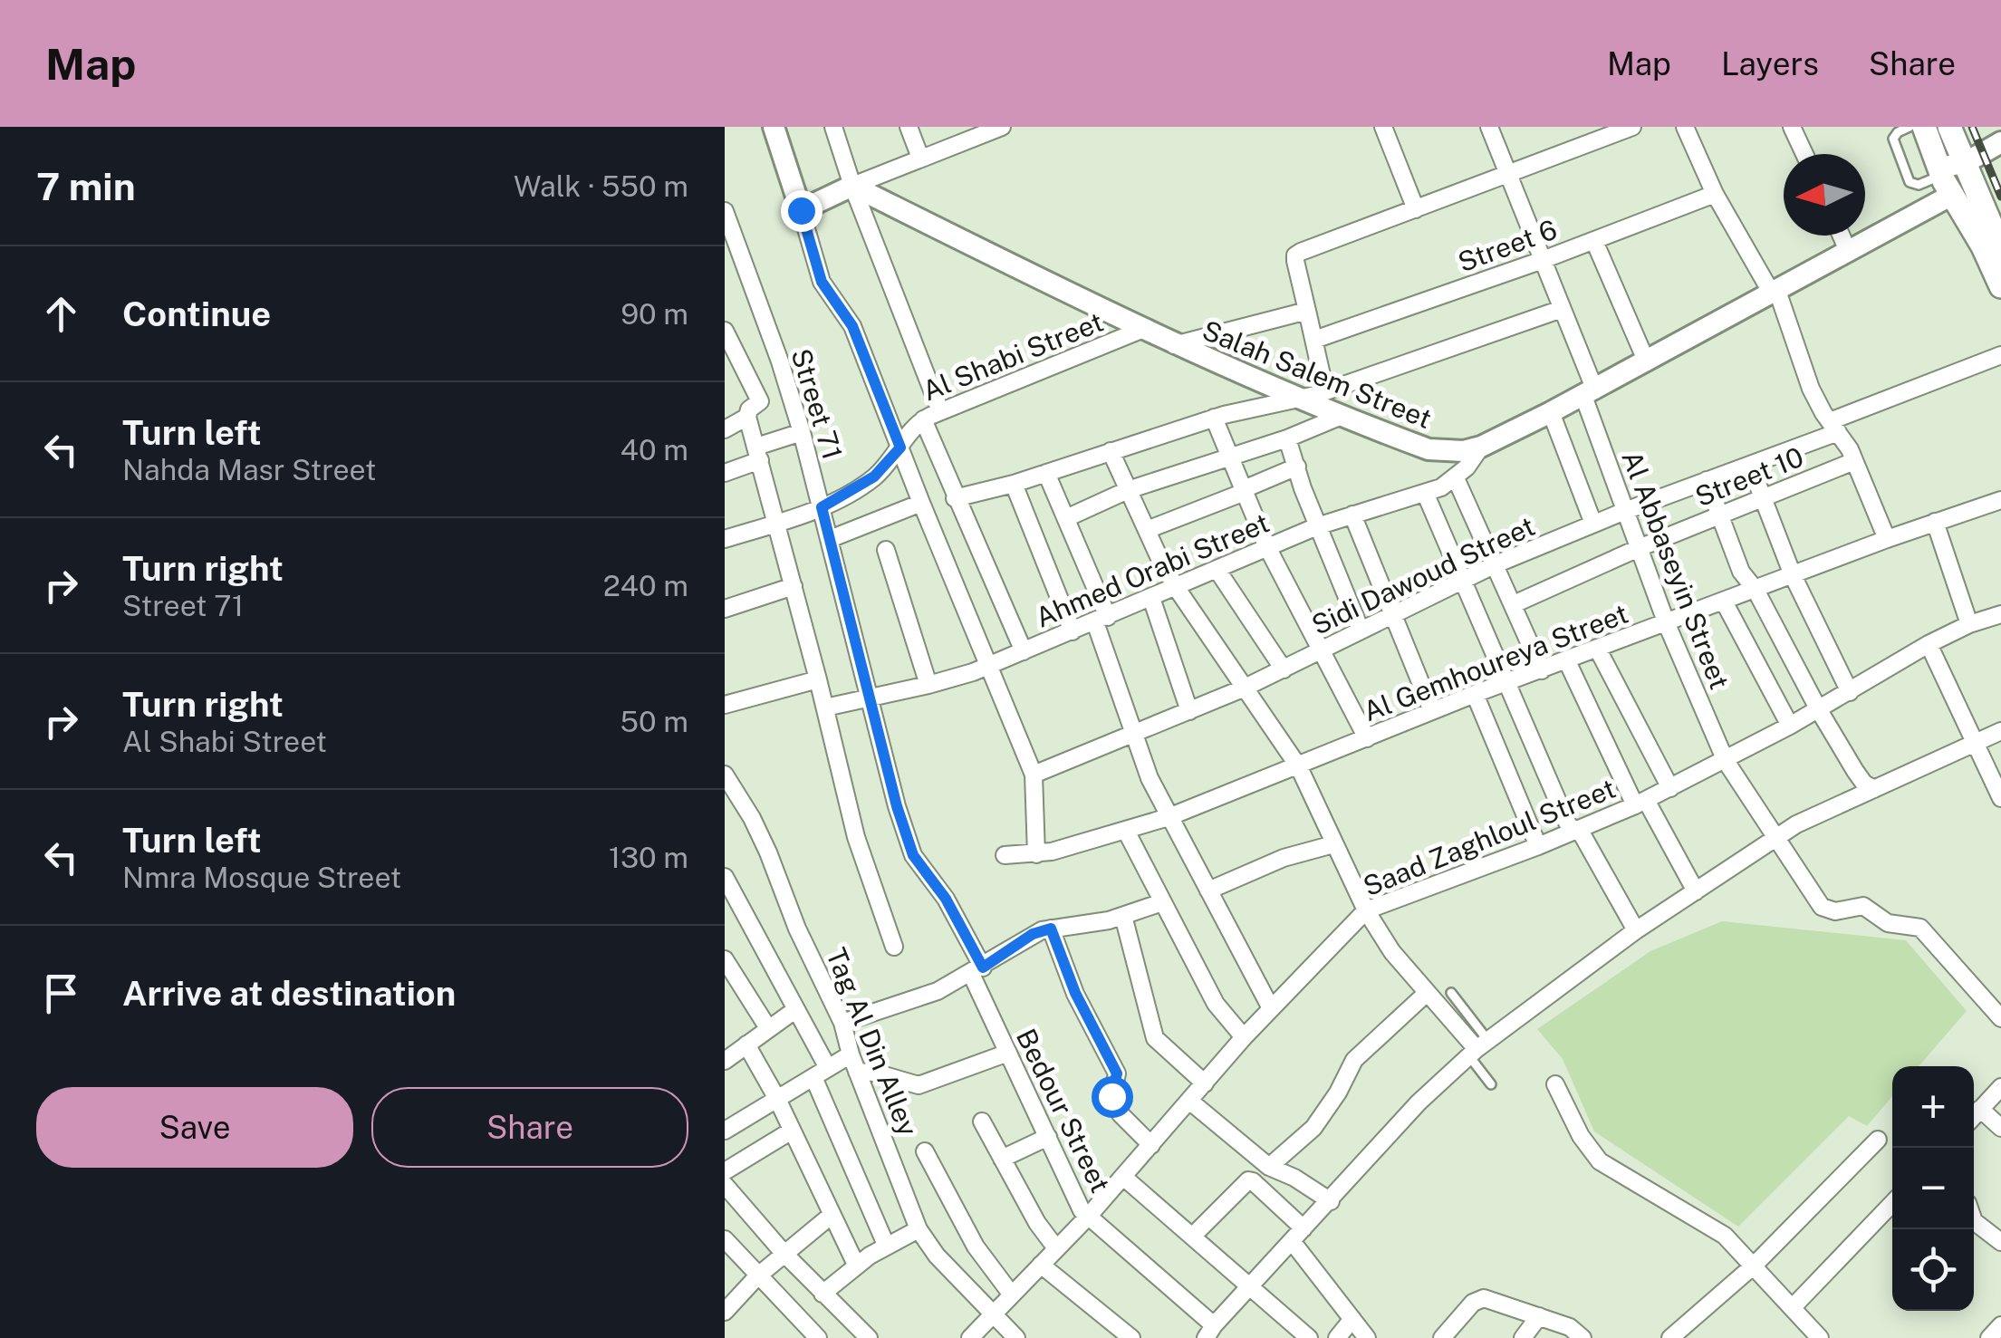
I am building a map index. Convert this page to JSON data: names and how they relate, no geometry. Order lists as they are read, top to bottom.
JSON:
{
  "streets": {
    "street": [
      "Street 6",
      "Al Shabi Street",
      "Salah Salem Street",
      "Street 71",
      "Street 10",
      "Ahmed Orabi Street",
      "Al Abbaseyin Street",
      "Sidi Dawoud Street",
      "Al Gemhoureya Street",
      "Saad Zaghloul Street",
      "Tag Al Din Alley",
      "Bedour Street"
    ]
  },
  "crossings": [
    ["Street 6", "Al Abbaseyin Street"],
    ["Al Shabi Street", "Salah Salem Street"],
    ["Al Shabi Street", "Street 71"],
    ["Salah Salem Street", "Ahmed Orabi Street"],
    ["Salah Salem Street", "Al Abbaseyin Street"],
    ["Street 71", "Ahmed Orabi Street"],
    ["Street 71", "Bedour Street"],
    ["Street 10", "Al Abbaseyin Street"],
    ["Al Abbaseyin Street", "Sidi Dawoud Street"],
    ["Al Abbaseyin Street", "Al Gemhoureya Street"],
    ["Al Abbaseyin Street", "Saad Zaghloul Street"],
    ["Saad Zaghloul Street", "Tag Al Din Alley"],
    ["Saad Zaghloul Street", "Bedour Street"]
  ],
  "north": "left",
  "page": {
    "header": "Map",
    "nav": ["Map", "Layers", "Share"],
    "heading": ["7 min", "Walk · 550 m"],
    "list": [
      ["Continue", "90 m"],
      ["Turn left", "Nahda Masr Street", "40 m"],
      ["Turn right", "Street 71", "240 m"],
      ["Turn right", "Al Shabi Street", "50 m"],
      ["Turn left", "Nmra Mosque Street", "130 m"],
      "Arrive at destination"
    ],
    "buttons": ["Save", "Share"],
    "map_buttons": ["+", "−"]
  }
}
